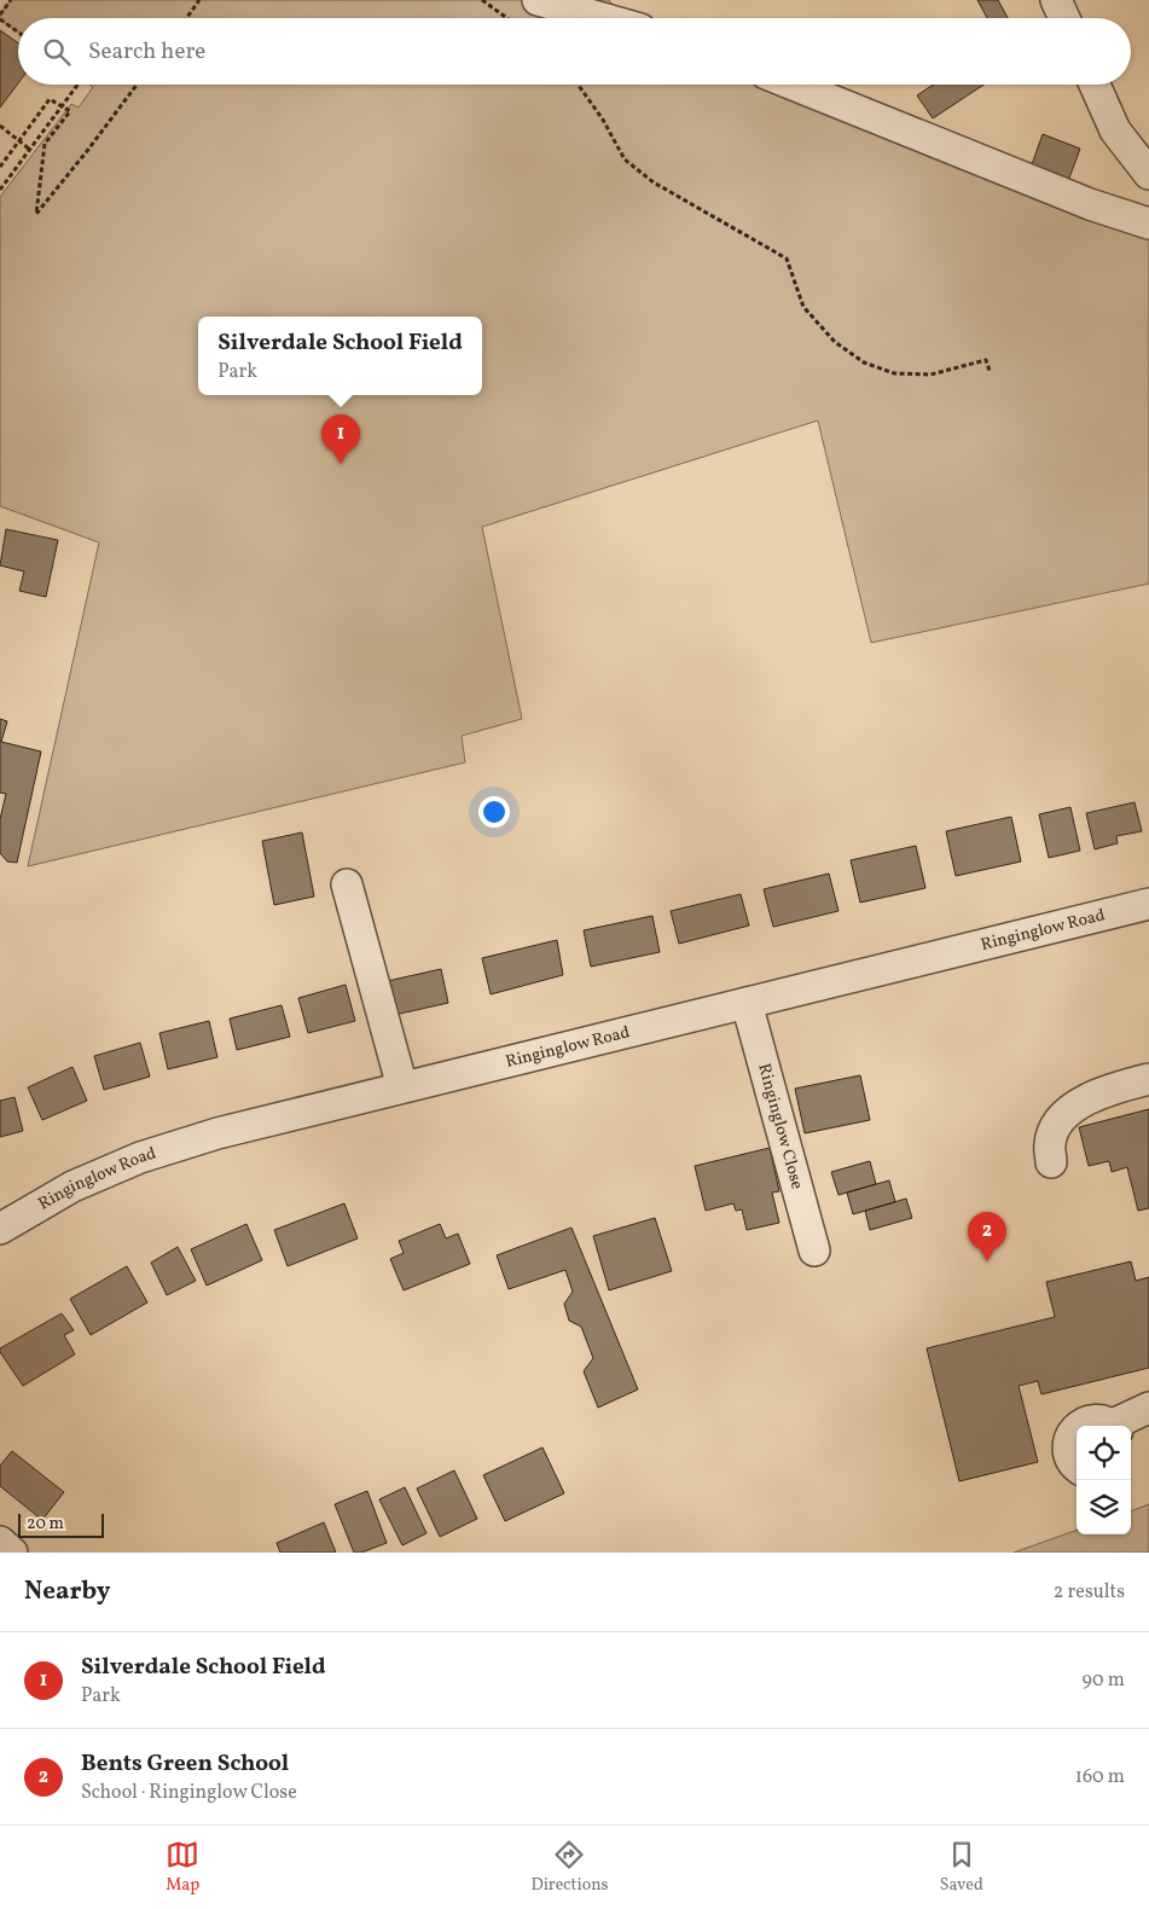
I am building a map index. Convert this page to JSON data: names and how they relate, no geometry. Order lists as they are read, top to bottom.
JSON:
{
  "streets": {
    "street": ["Ringinglow Road", "Ringinglow Close"]
  },
  "crossings": [
    ["Ringinglow Road", "Ringinglow Close"]
  ],
  "scale_bar": "20 m",
  "page": {
    "search": "Search here",
    "popup": ["Silverdale School Field", "Park"],
    "pins": ["1", "2"],
    "scale": "20 m",
    "heading": ["Nearby", "2 results"],
    "list": [
      {
        "mark": "1",
        "name": "Silverdale School Field",
        "note": "Park",
        "value": "90 m"
      },
      {
        "mark": "2",
        "name": "Bents Green School",
        "note": "School · Ringinglow Close",
        "value": "160 m"
      }
    ],
    "nav": ["Map", "Directions", "Saved"]
  }
}
